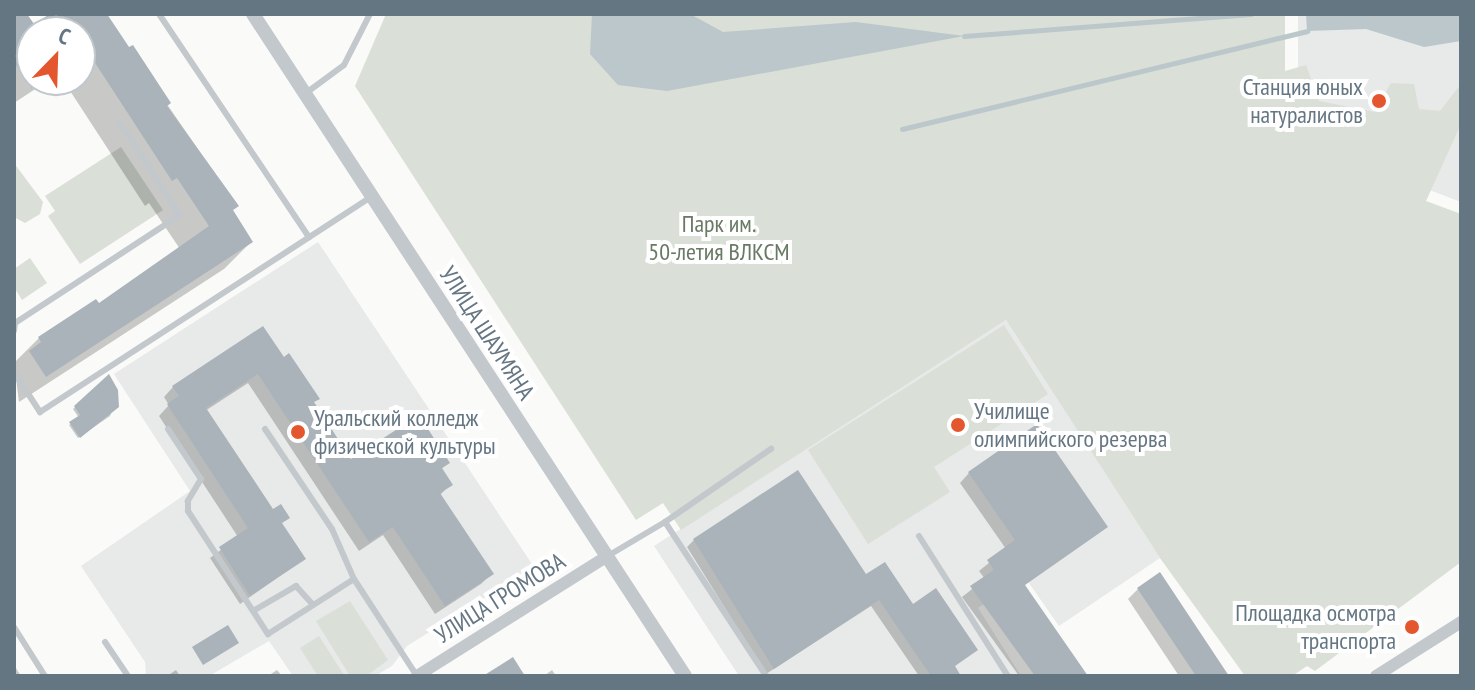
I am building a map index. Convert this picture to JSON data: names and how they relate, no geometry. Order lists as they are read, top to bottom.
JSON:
{
  "streets": {
    "street": ["УЛИЦА ШАУМЯНА", "УЛИЦА ГРОМОВА"]
  },
  "crossings": [
    ["УЛИЦА ШАУМЯНА", "УЛИЦА ГРОМОВА"]
  ],
  "parks": ["Парк им. 50-летия ВЛКСМ"],
  "places": [
    "Станция юных натуралистов",
    "Училище олимпийского резерва",
    "Уральский колледж физической культуры",
    "Площадка осмотра транспорта"
  ],
  "north": "top right"
}
